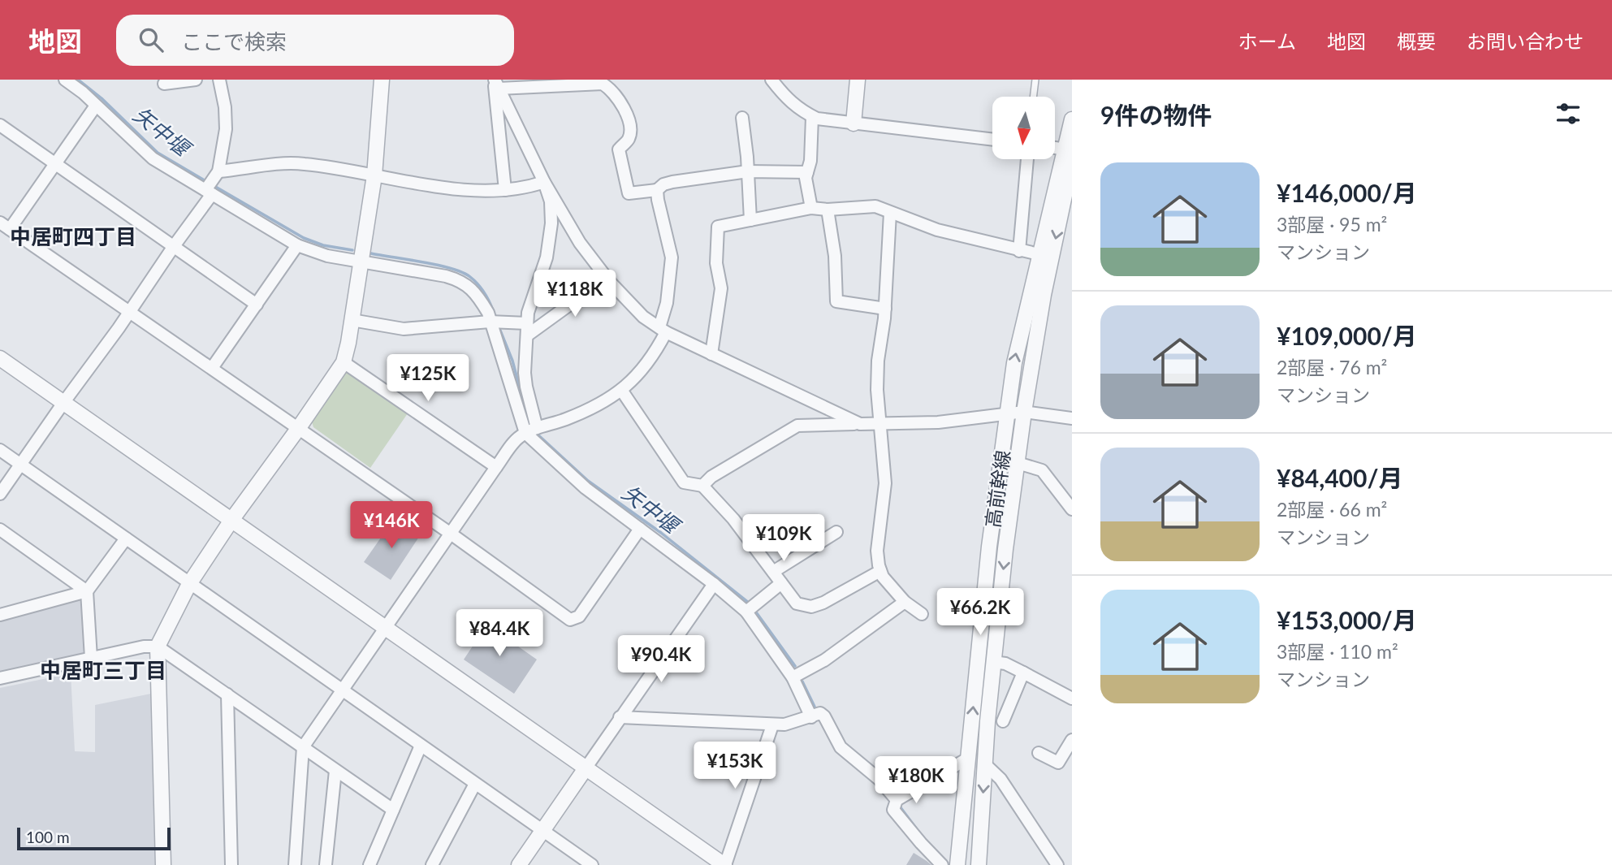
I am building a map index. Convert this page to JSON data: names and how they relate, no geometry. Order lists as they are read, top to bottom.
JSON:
{
  "streets": {
    "street": ["高前幹線"]
  },
  "districts": ["中居町四丁目", "中居町三丁目"],
  "water": ["矢中堰"],
  "scale_bar": "100 m",
  "north": "bottom",
  "page": {
    "header": "地図",
    "search": "ここで検索",
    "nav": [
      "ホーム",
      "地図",
      "概要",
      "お問い合わせ"
    ],
    "heading": "9件の物件",
    "list": [
      {
        "name": "¥146,000/月",
        "note": "3部屋 · 95 m² · マンション"
      },
      {
        "name": "¥109,000/月",
        "note": "2部屋 · 76 m² · マンション"
      },
      {
        "name": "¥84,400/月",
        "note": "2部屋 · 66 m² · マンション"
      },
      {
        "name": "¥153,000/月",
        "note": "3部屋 · 110 m² · マンション"
      }
    ],
    "price": [
      "¥118K",
      "¥125K",
      "¥146K",
      "¥109K",
      "¥66.2K",
      "¥84.4K",
      "¥90.4K",
      "¥153K",
      "¥180K"
    ],
    "scale": "100 m"
  }
}
